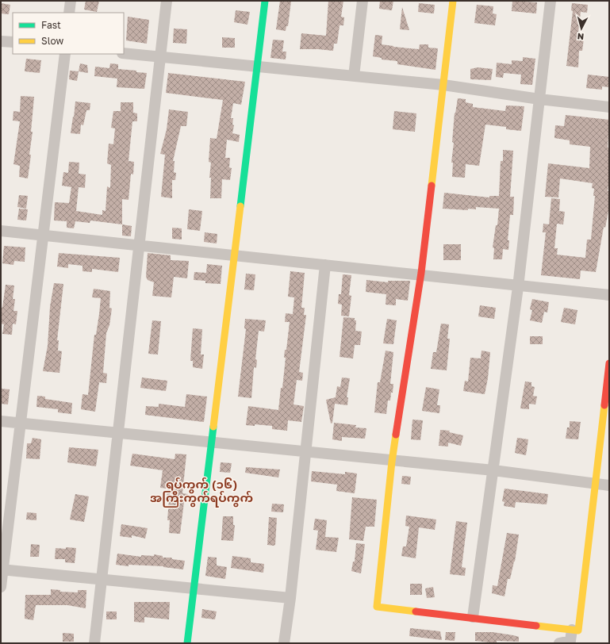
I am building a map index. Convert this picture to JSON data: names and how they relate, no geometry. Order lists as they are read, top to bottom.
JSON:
{
  "districts": ["ရပ်ကွက် (၁၆) အကြီးကွက်ရပ်ကွက်"],
  "legend": ["Fast", "Slow"],
  "north": "bottom"
}
